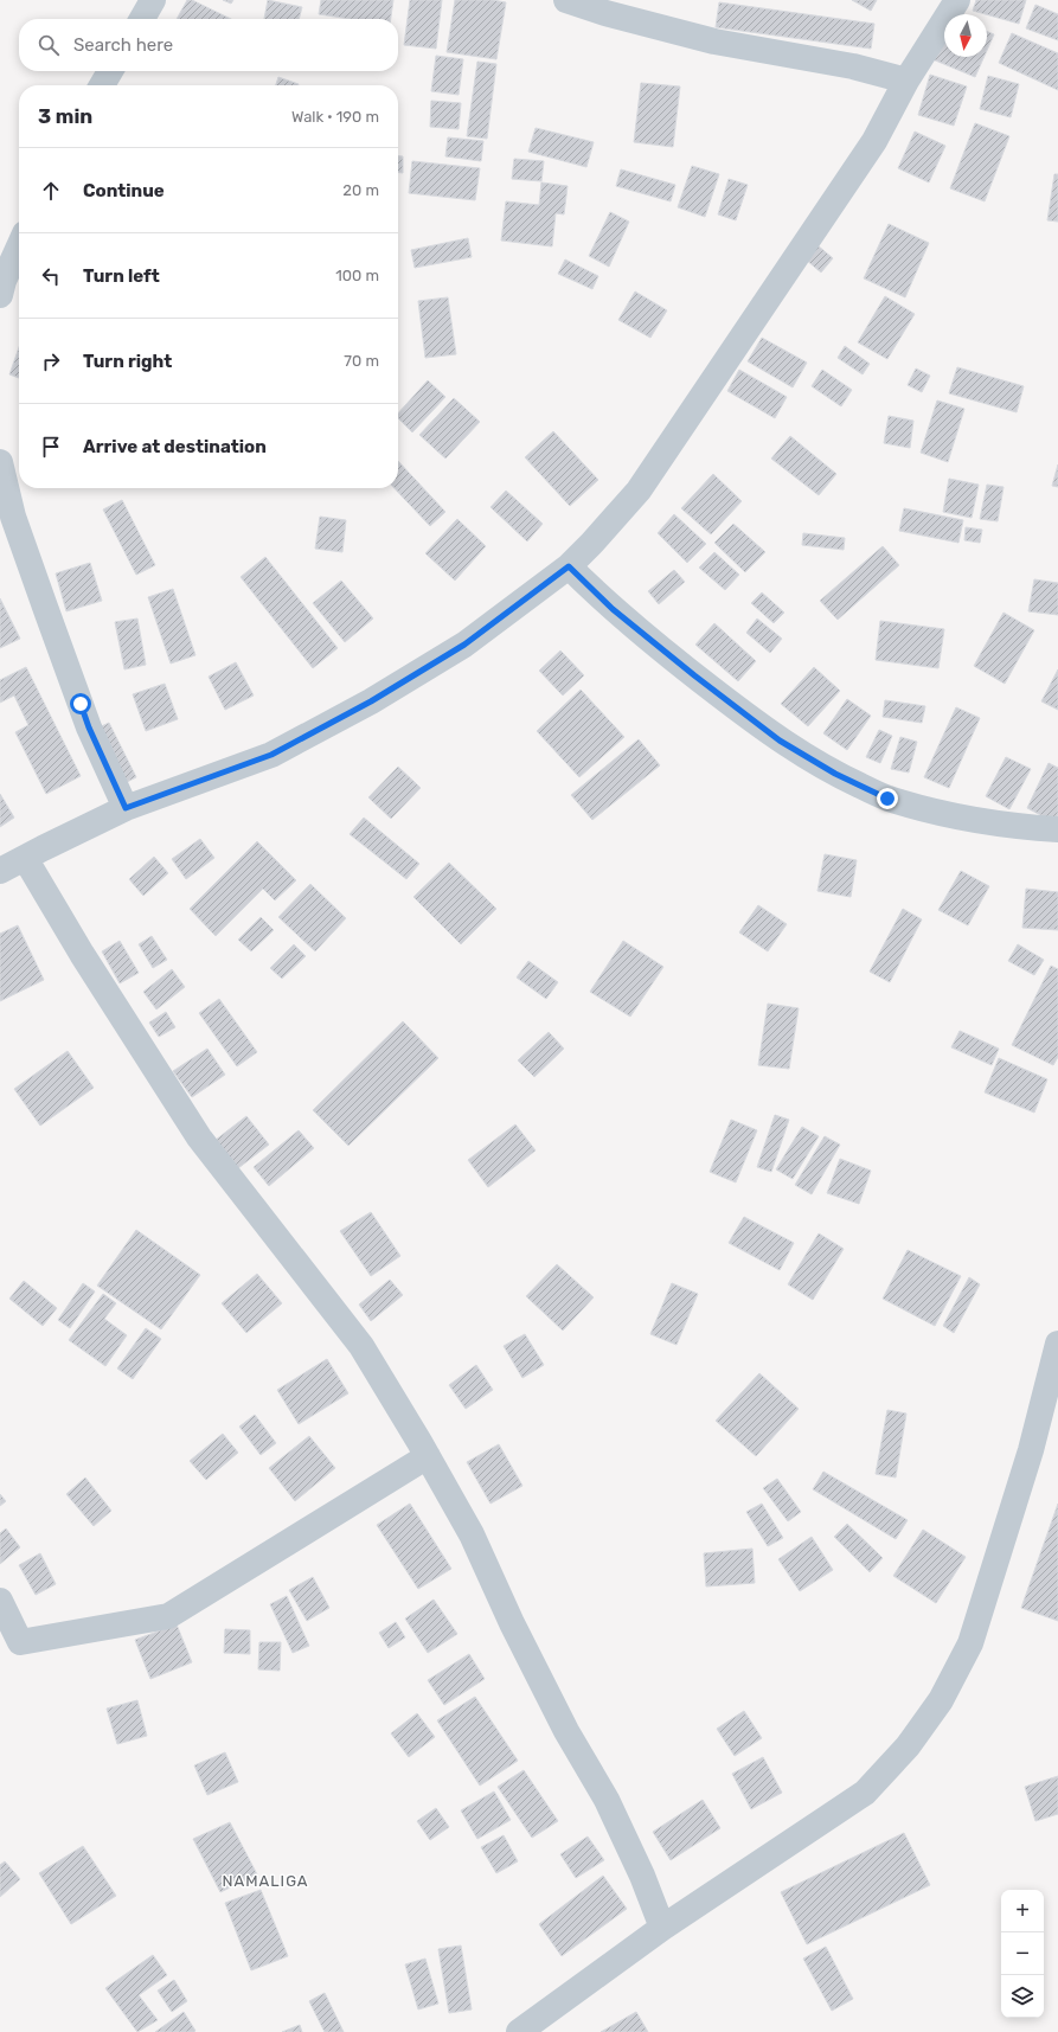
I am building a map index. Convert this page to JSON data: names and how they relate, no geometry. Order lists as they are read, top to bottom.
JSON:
{
  "districts": ["NAMALIGA"],
  "north": "bottom",
  "page": {
    "search": "Search here",
    "heading": ["3 min", "Walk · 190 m"],
    "list": [
      ["Continue", "20 m"],
      ["Turn left", "100 m"],
      ["Turn right", "70 m"],
      "Arrive at destination"
    ],
    "map_buttons": ["+", "−"]
  }
}
